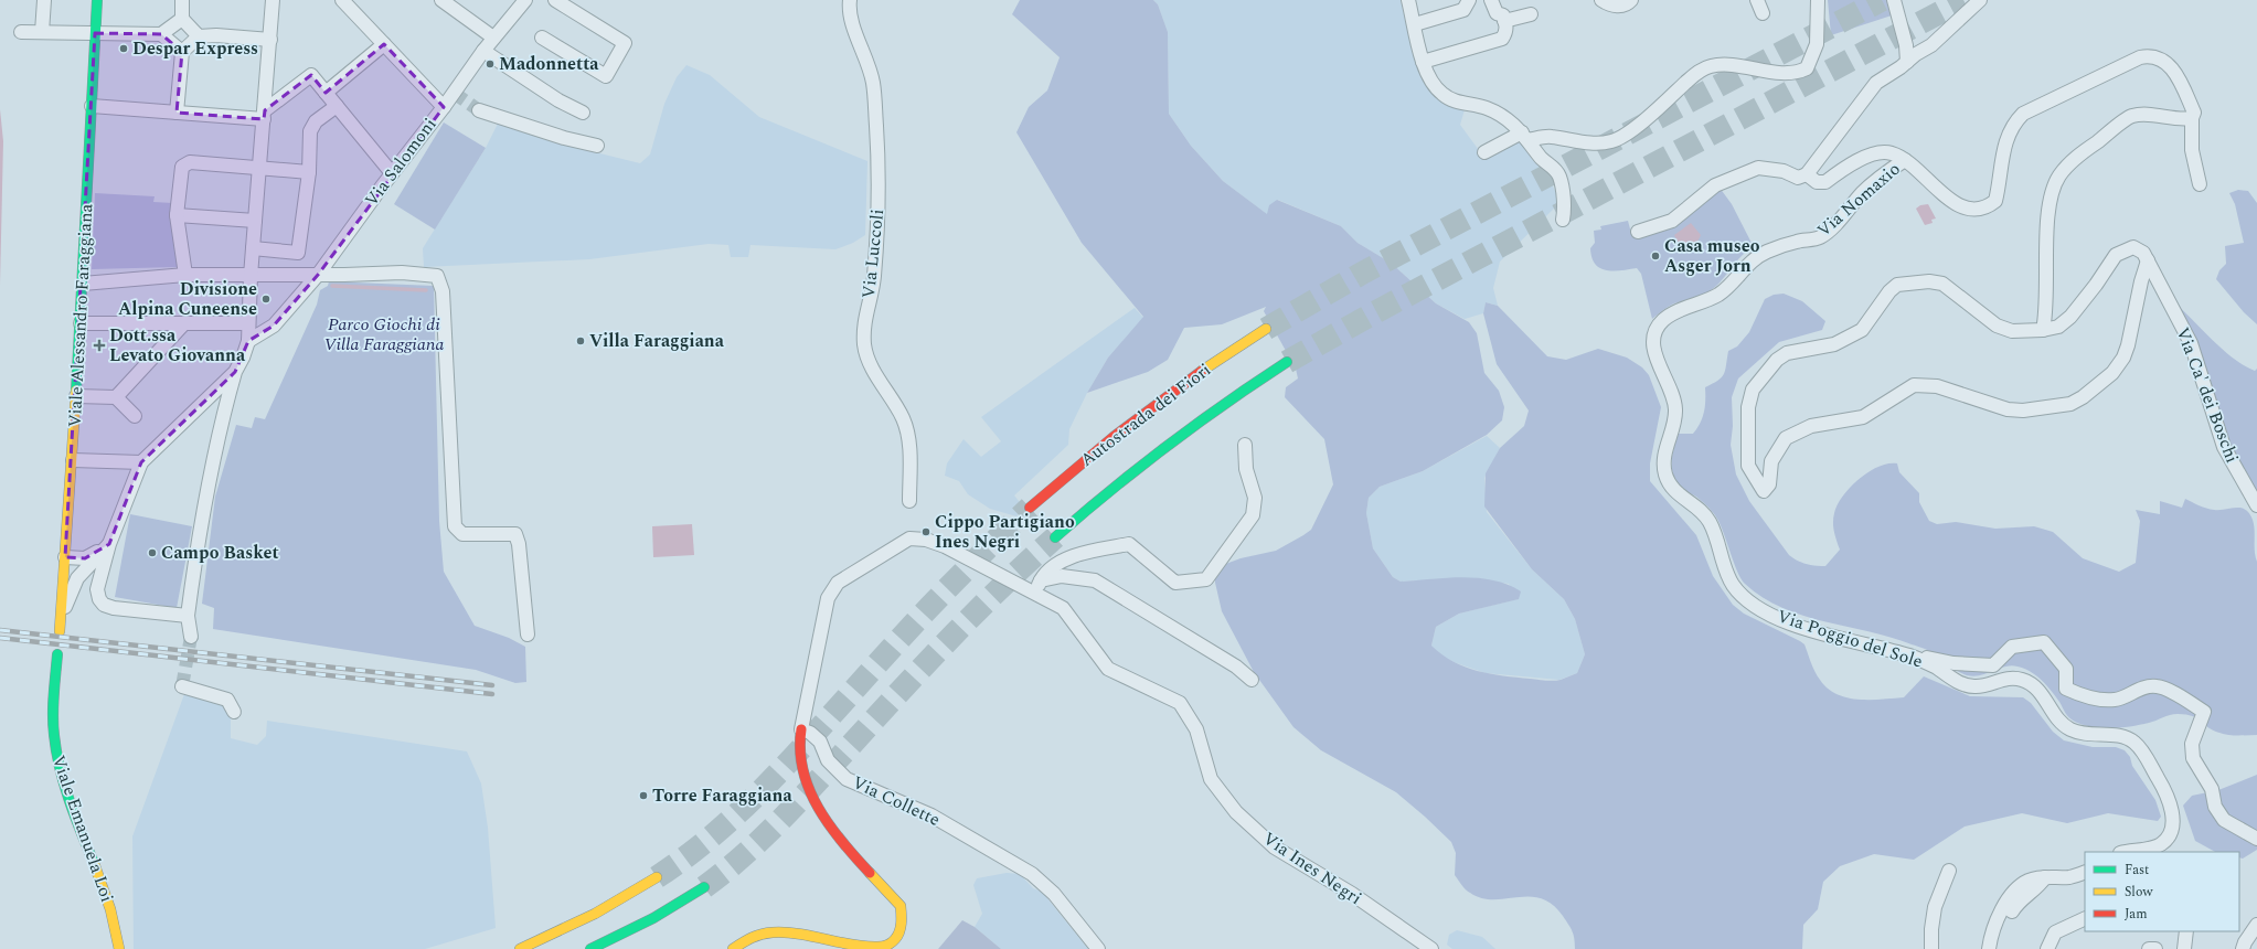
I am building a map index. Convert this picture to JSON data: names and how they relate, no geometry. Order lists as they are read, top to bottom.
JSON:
{
  "streets": {
    "main road": ["Viale Alessandro Faraggiana", "Autostrada dei Fiori", "Viale Emanuela Loi"],
    "street": [
      "Via Salomoni",
      "Via Nomaxio",
      "Via Luccoli",
      "Via Ca' dei Boschi",
      "Via Poggio del Sole",
      "Via Collette",
      "Via Ines Negri"
    ]
  },
  "crossings": [
    ["Via Nomaxio", "Via Poggio del Sole"],
    ["Via Collette", "Via Ines Negri"]
  ],
  "parks": ["Parco Giochi di Villa Faraggiana"],
  "places": {
    "other": [
      "Despar Express",
      "Madonnetta",
      "Casa museo Asger Jorn",
      "Divisione Alpina Cuneense",
      "Villa Faraggiana",
      "Cippo Partigiano Ines Negri",
      "Campo Basket",
      "Torre Faraggiana"
    ],
    "health": ["Dott.ssa Levato Giovanna"]
  },
  "legend": ["Fast", "Slow", "Jam"]
}
